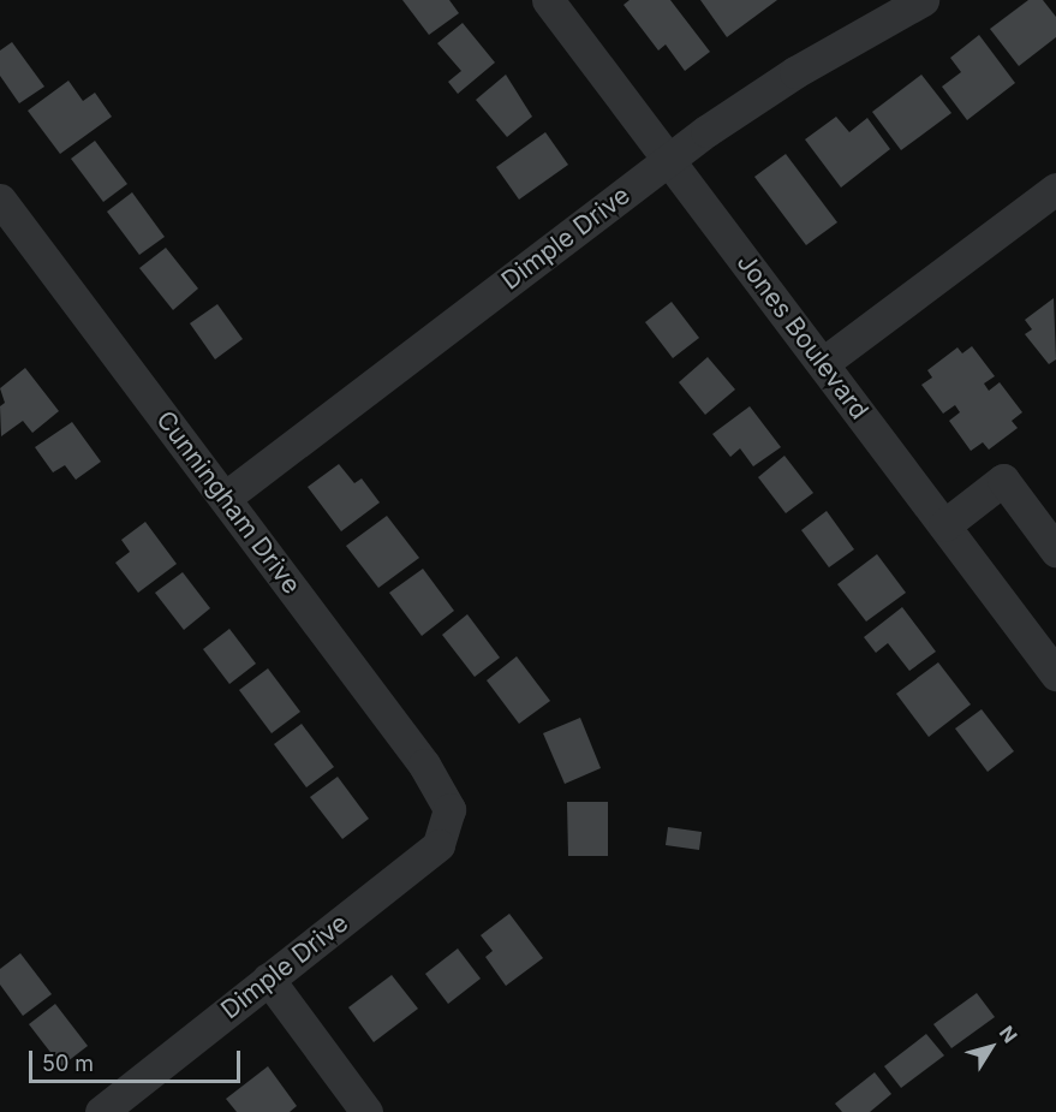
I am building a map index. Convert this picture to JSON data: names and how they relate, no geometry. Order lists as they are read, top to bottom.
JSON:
{
  "streets": {
    "street": ["Dimple Drive", "Jones Boulevard", "Cunningham Drive"]
  },
  "crossings": [
    ["Dimple Drive", "Jones Boulevard"],
    ["Dimple Drive", "Cunningham Drive"]
  ],
  "scale_bar": "50 m",
  "north": "top right"
}
